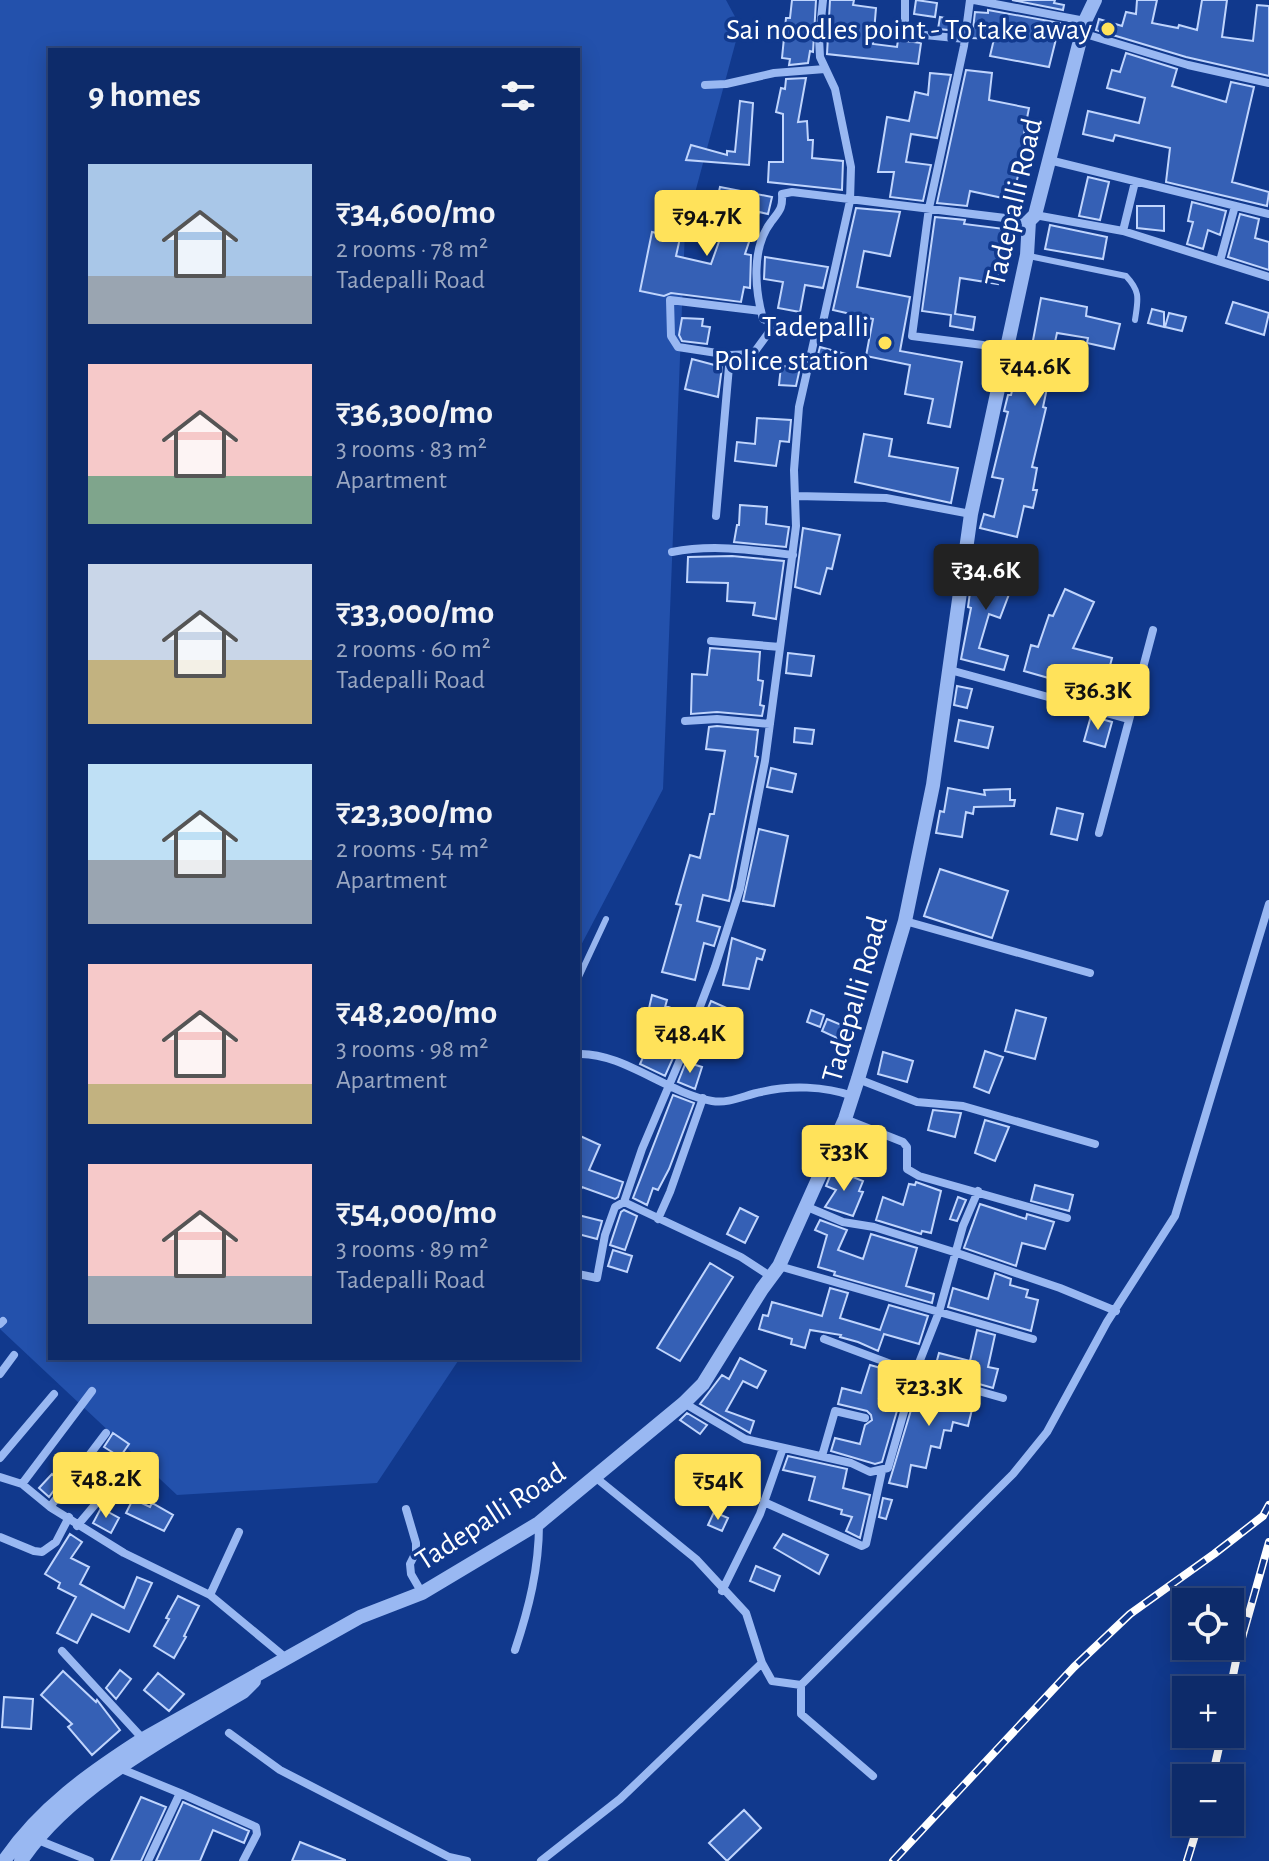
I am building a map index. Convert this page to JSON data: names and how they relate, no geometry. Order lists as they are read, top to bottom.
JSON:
{
  "streets": {
    "street": ["Tadepalli Road"]
  },
  "places": ["Sai noodles point - To take away", "Tadepalli Police station"],
  "page": {
    "heading": "9 homes",
    "list": [
      {
        "name": "₹34,600/mo",
        "note": "2 rooms · 78 m² · Tadepalli Road"
      },
      {
        "name": "₹36,300/mo",
        "note": "3 rooms · 83 m² · Apartment"
      },
      {
        "name": "₹33,000/mo",
        "note": "2 rooms · 60 m² · Tadepalli Road"
      },
      {
        "name": "₹23,300/mo",
        "note": "2 rooms · 54 m² · Apartment"
      },
      {
        "name": "₹48,200/mo",
        "note": "3 rooms · 98 m² · Apartment"
      },
      {
        "name": "₹54,000/mo",
        "note": "3 rooms · 89 m² · Tadepalli Road"
      }
    ],
    "price": [
      "₹94.7K",
      "₹44.6K",
      "₹34.6K",
      "₹36.3K",
      "₹48.4K",
      "₹33K",
      "₹23.3K",
      "₹48.2K",
      "₹54K"
    ],
    "map_buttons": ["+", "−"]
  }
}
